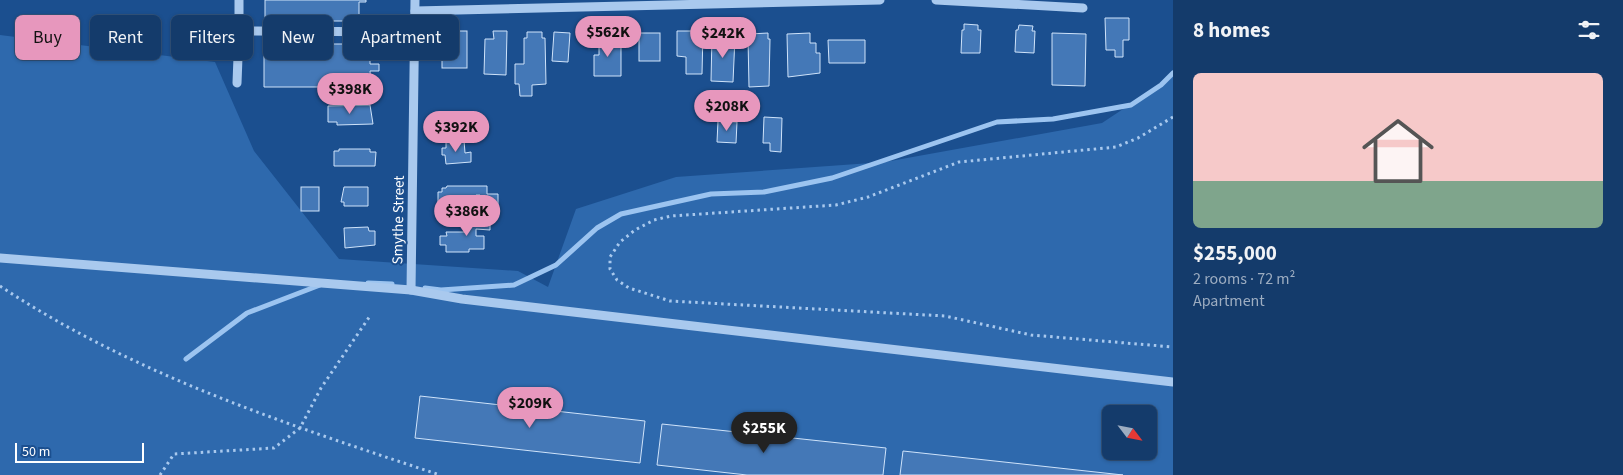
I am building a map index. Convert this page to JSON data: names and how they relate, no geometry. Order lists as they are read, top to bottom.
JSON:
{
  "streets": {
    "street": ["Smythe Street"]
  },
  "scale_bar": "50 m",
  "north": "bottom right",
  "page": {
    "heading": "8 homes",
    "chip": [
      "Buy",
      "Rent",
      "Filters",
      "New",
      "Apartment"
    ],
    "price": [
      "$562K",
      "$242K",
      "$398K",
      "$208K",
      "$392K",
      "$386K",
      "$209K",
      "$255K"
    ],
    "list": [
      {
        "name": "$255,000",
        "note": "2 rooms · 72 m² · Apartment"
      }
    ],
    "scale": "50 m"
  }
}
